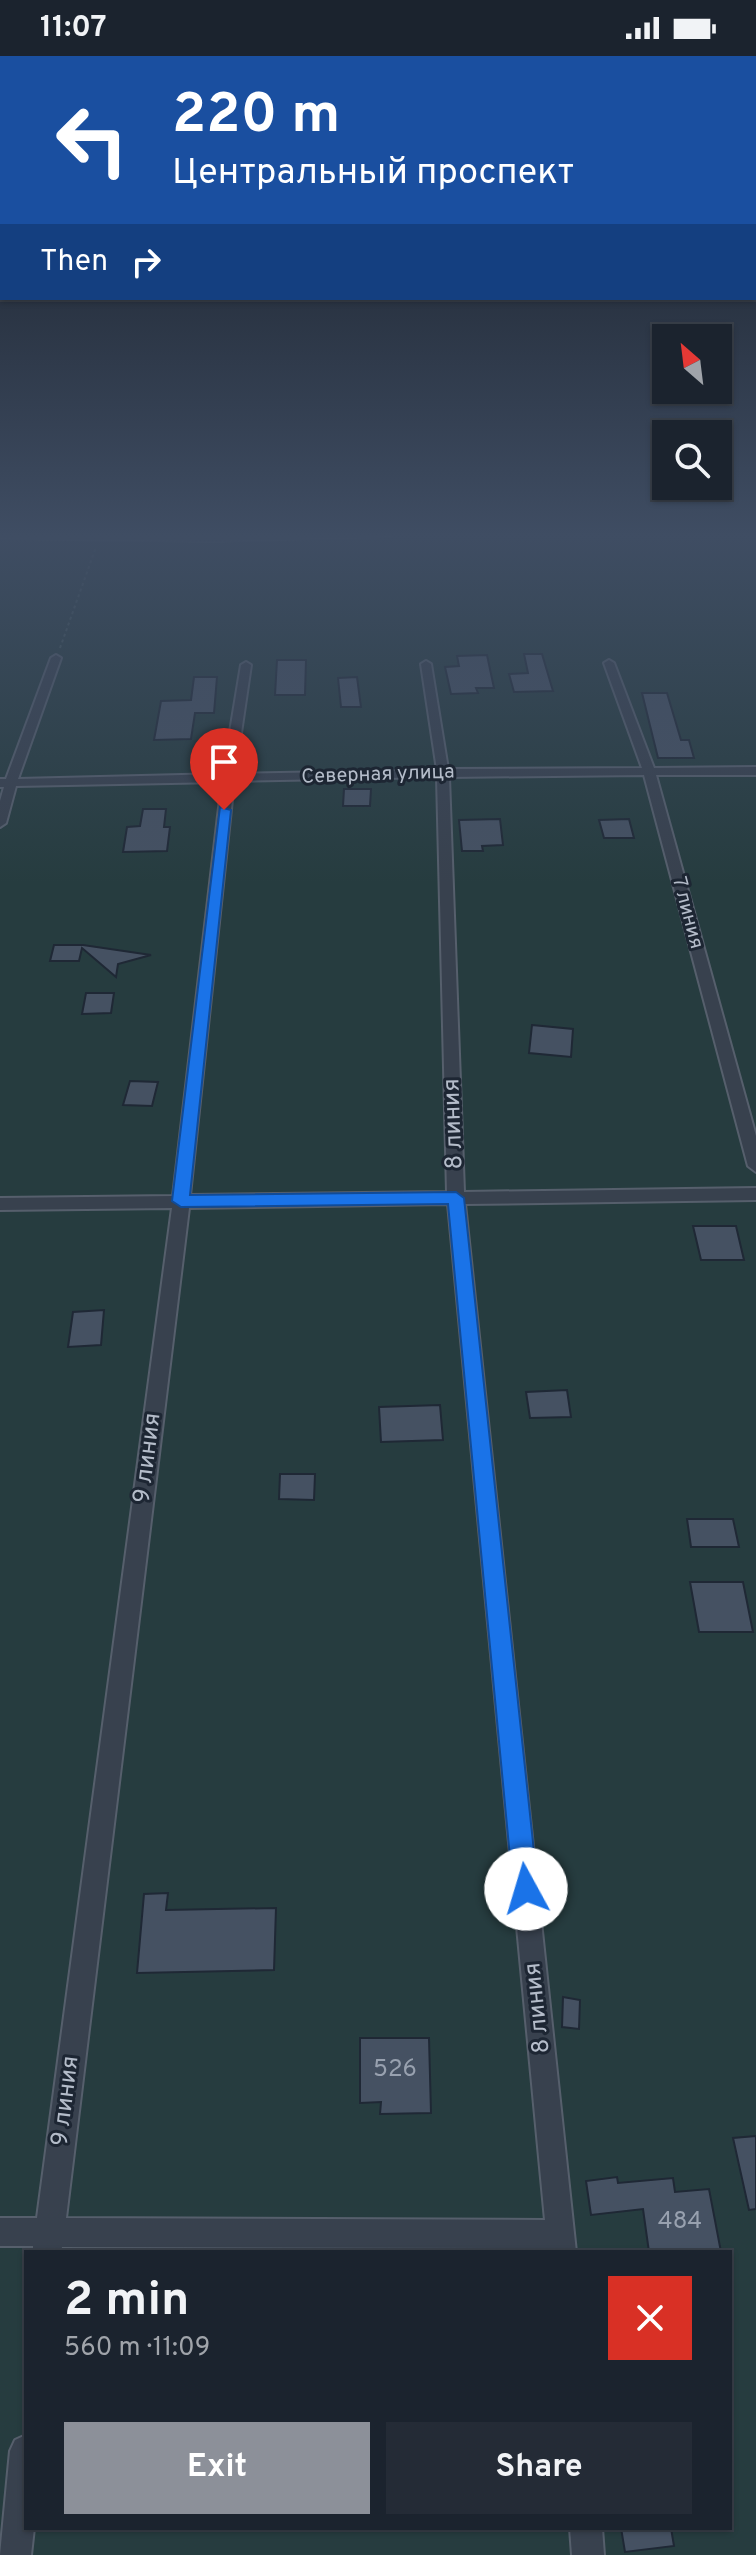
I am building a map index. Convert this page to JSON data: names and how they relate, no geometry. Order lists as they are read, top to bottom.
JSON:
{
  "streets": {
    "street": [
      "Северная улица",
      "7 линия",
      "8 линия",
      "9 линия"
    ]
  },
  "crossings": [
    ["Северная улица", "7 линия"],
    ["Северная улица", "8 линия"],
    ["Северная улица", "9 линия"]
  ],
  "house_numbers": ["526", "484"],
  "north": "top left",
  "page": {
    "status": "11:07",
    "turn": ["220 m", "Центральный проспект"],
    "then": "Then",
    "heading": ["2 min", "560 m · 11:09"],
    "buttons": ["Exit", "Share"]
  }
}
